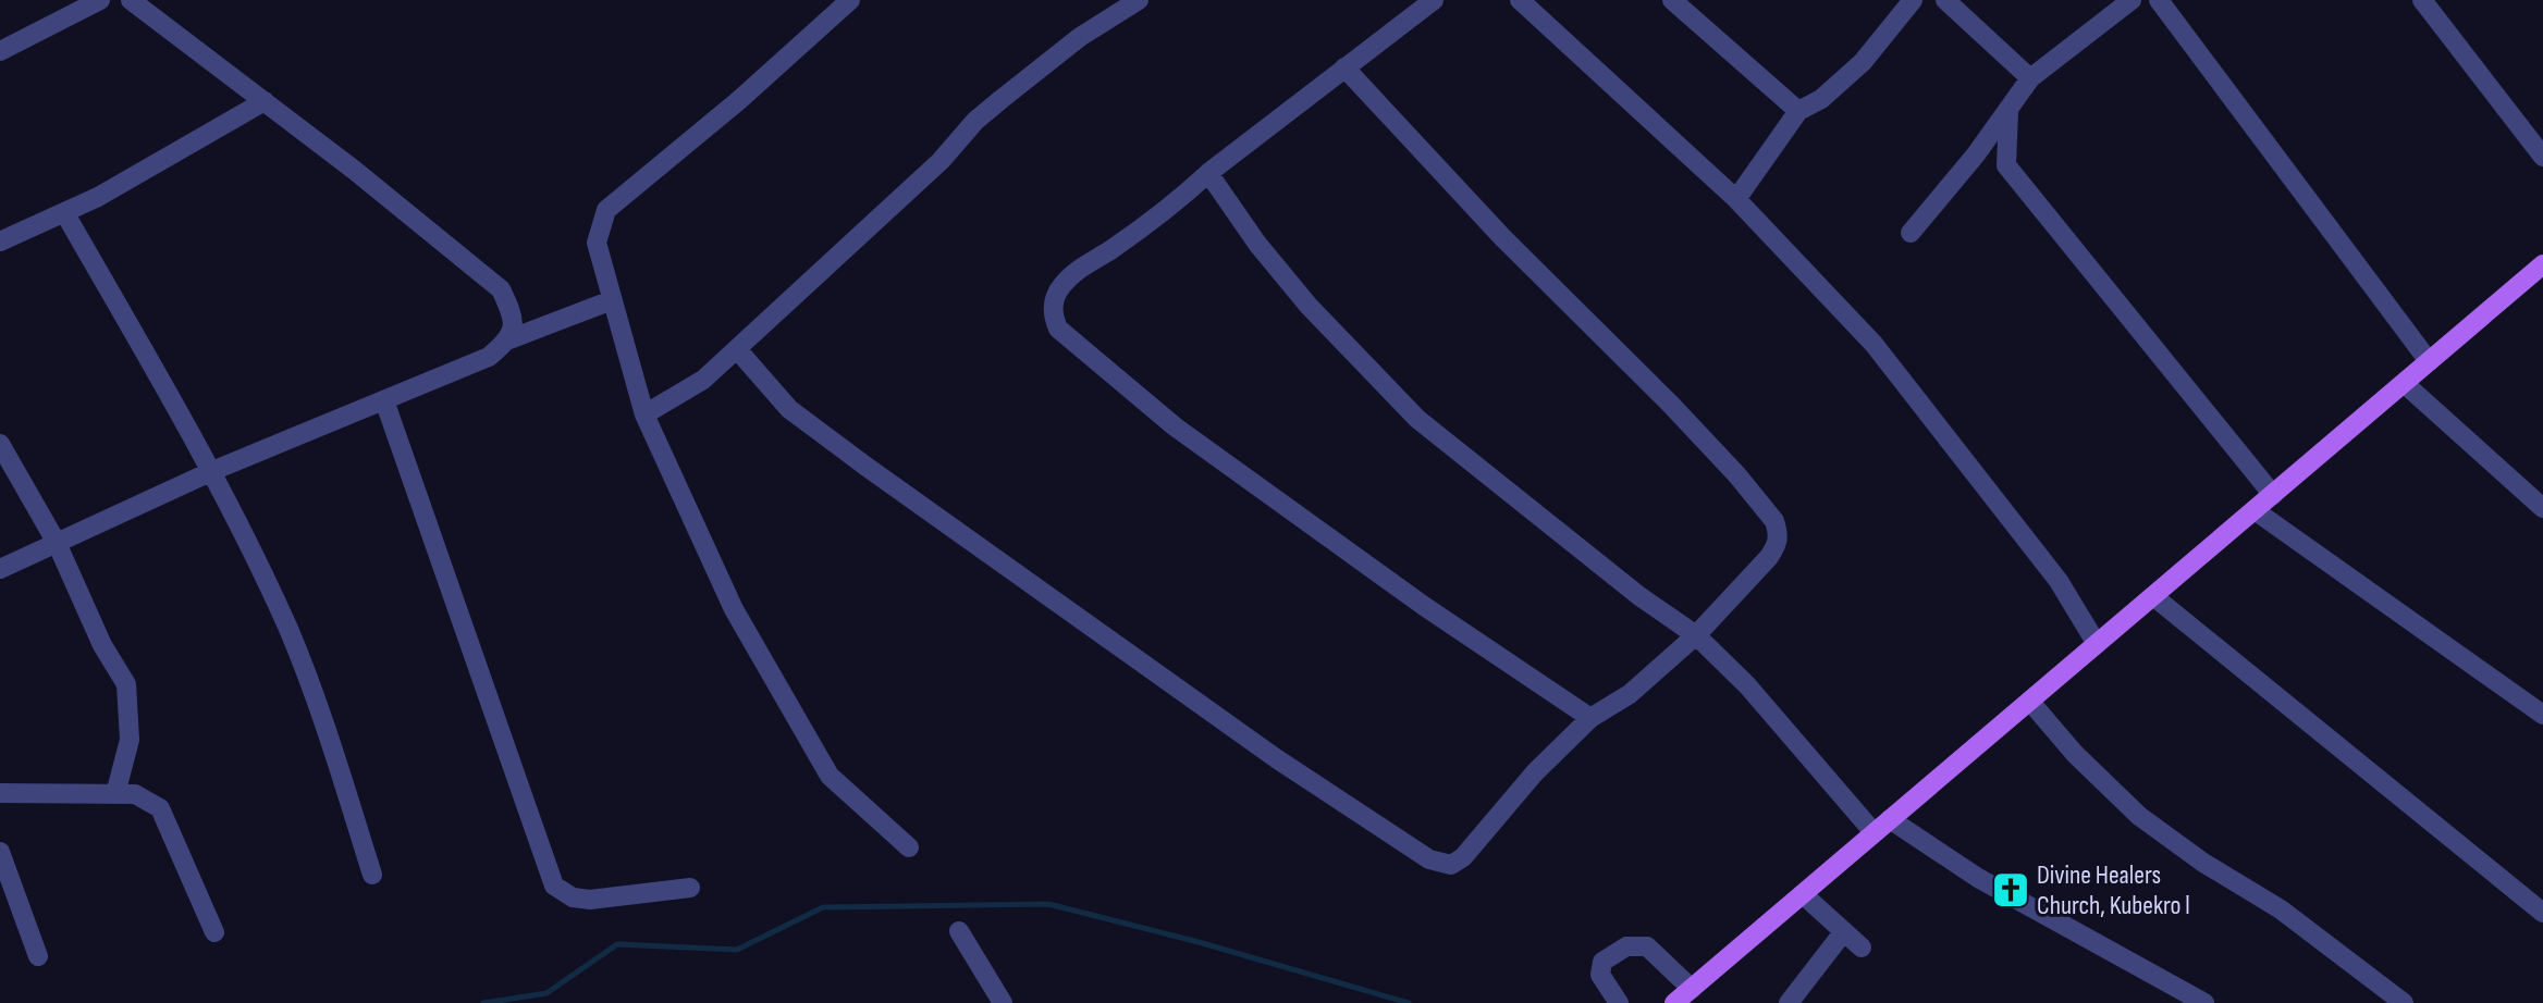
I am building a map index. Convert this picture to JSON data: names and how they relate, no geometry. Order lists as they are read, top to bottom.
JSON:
{
  "places": {
    "church": ["Divine Healers Church, Kubekro l"]
  }
}
